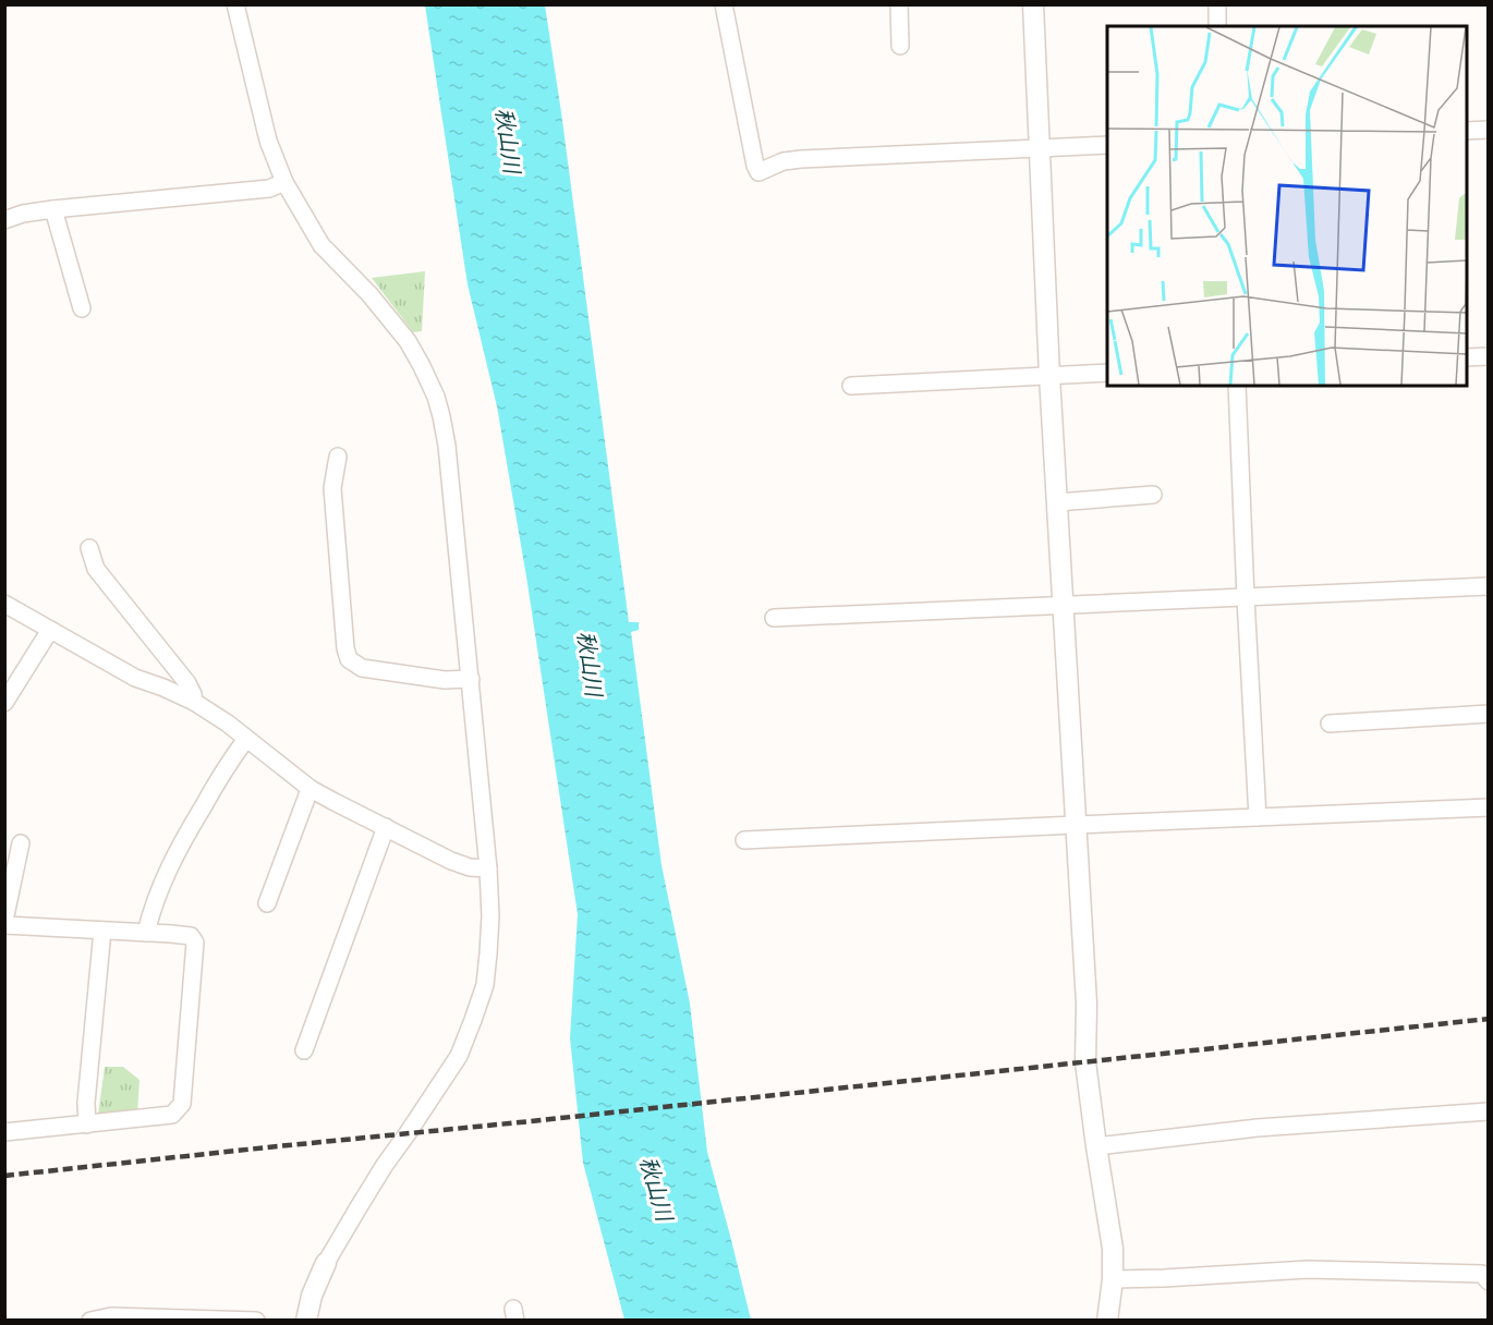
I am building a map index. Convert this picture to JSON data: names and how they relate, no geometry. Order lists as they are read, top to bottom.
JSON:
{
  "water": ["秋山川"]
}
